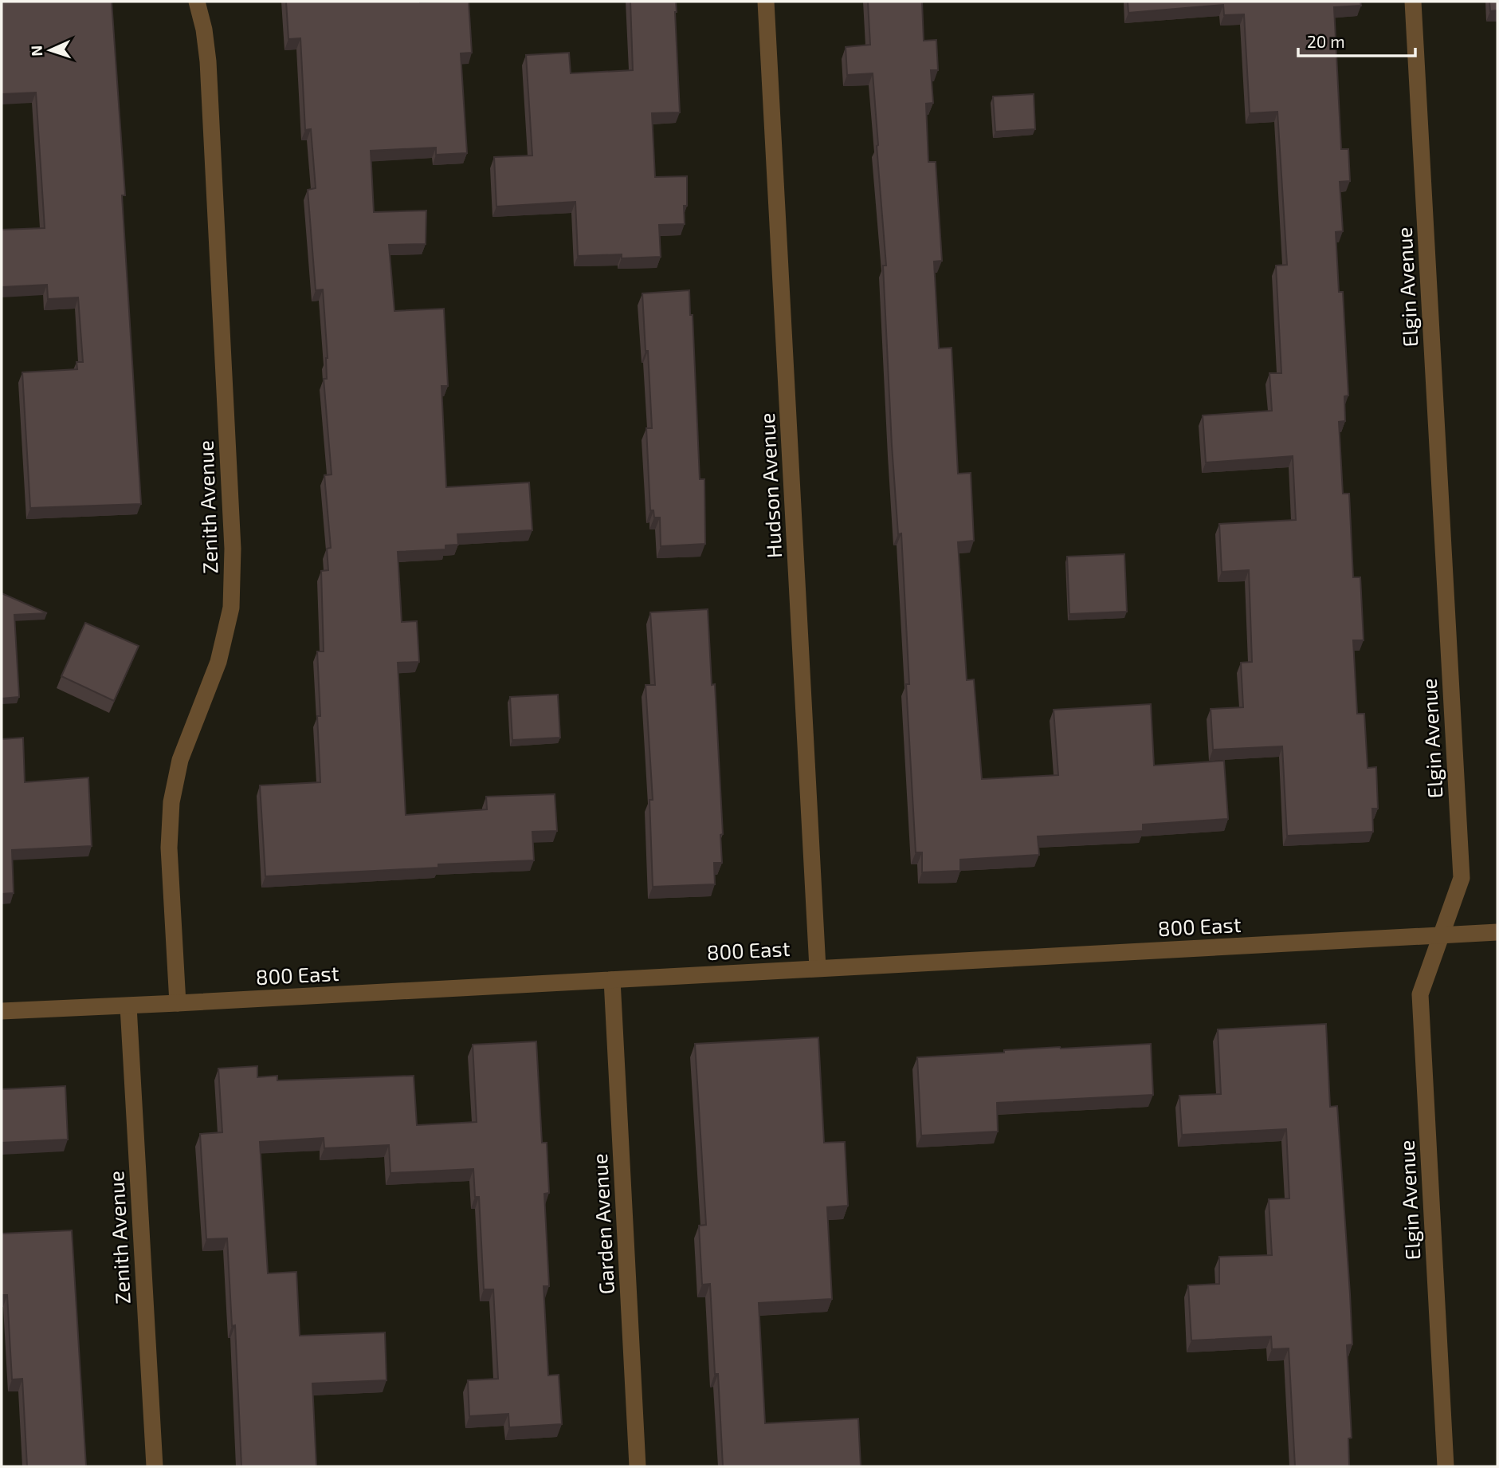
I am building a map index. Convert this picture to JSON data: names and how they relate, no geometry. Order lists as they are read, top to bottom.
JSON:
{
  "streets": {
    "street": [
      "Elgin Avenue",
      "Hudson Avenue",
      "Zenith Avenue",
      "800 East",
      "Garden Avenue"
    ]
  },
  "crossings": [
    ["Elgin Avenue", "800 East"],
    ["Hudson Avenue", "800 East"],
    ["Zenith Avenue", "800 East"],
    ["800 East", "Garden Avenue"]
  ],
  "scale_bar": "20 m",
  "north": "left"
}
